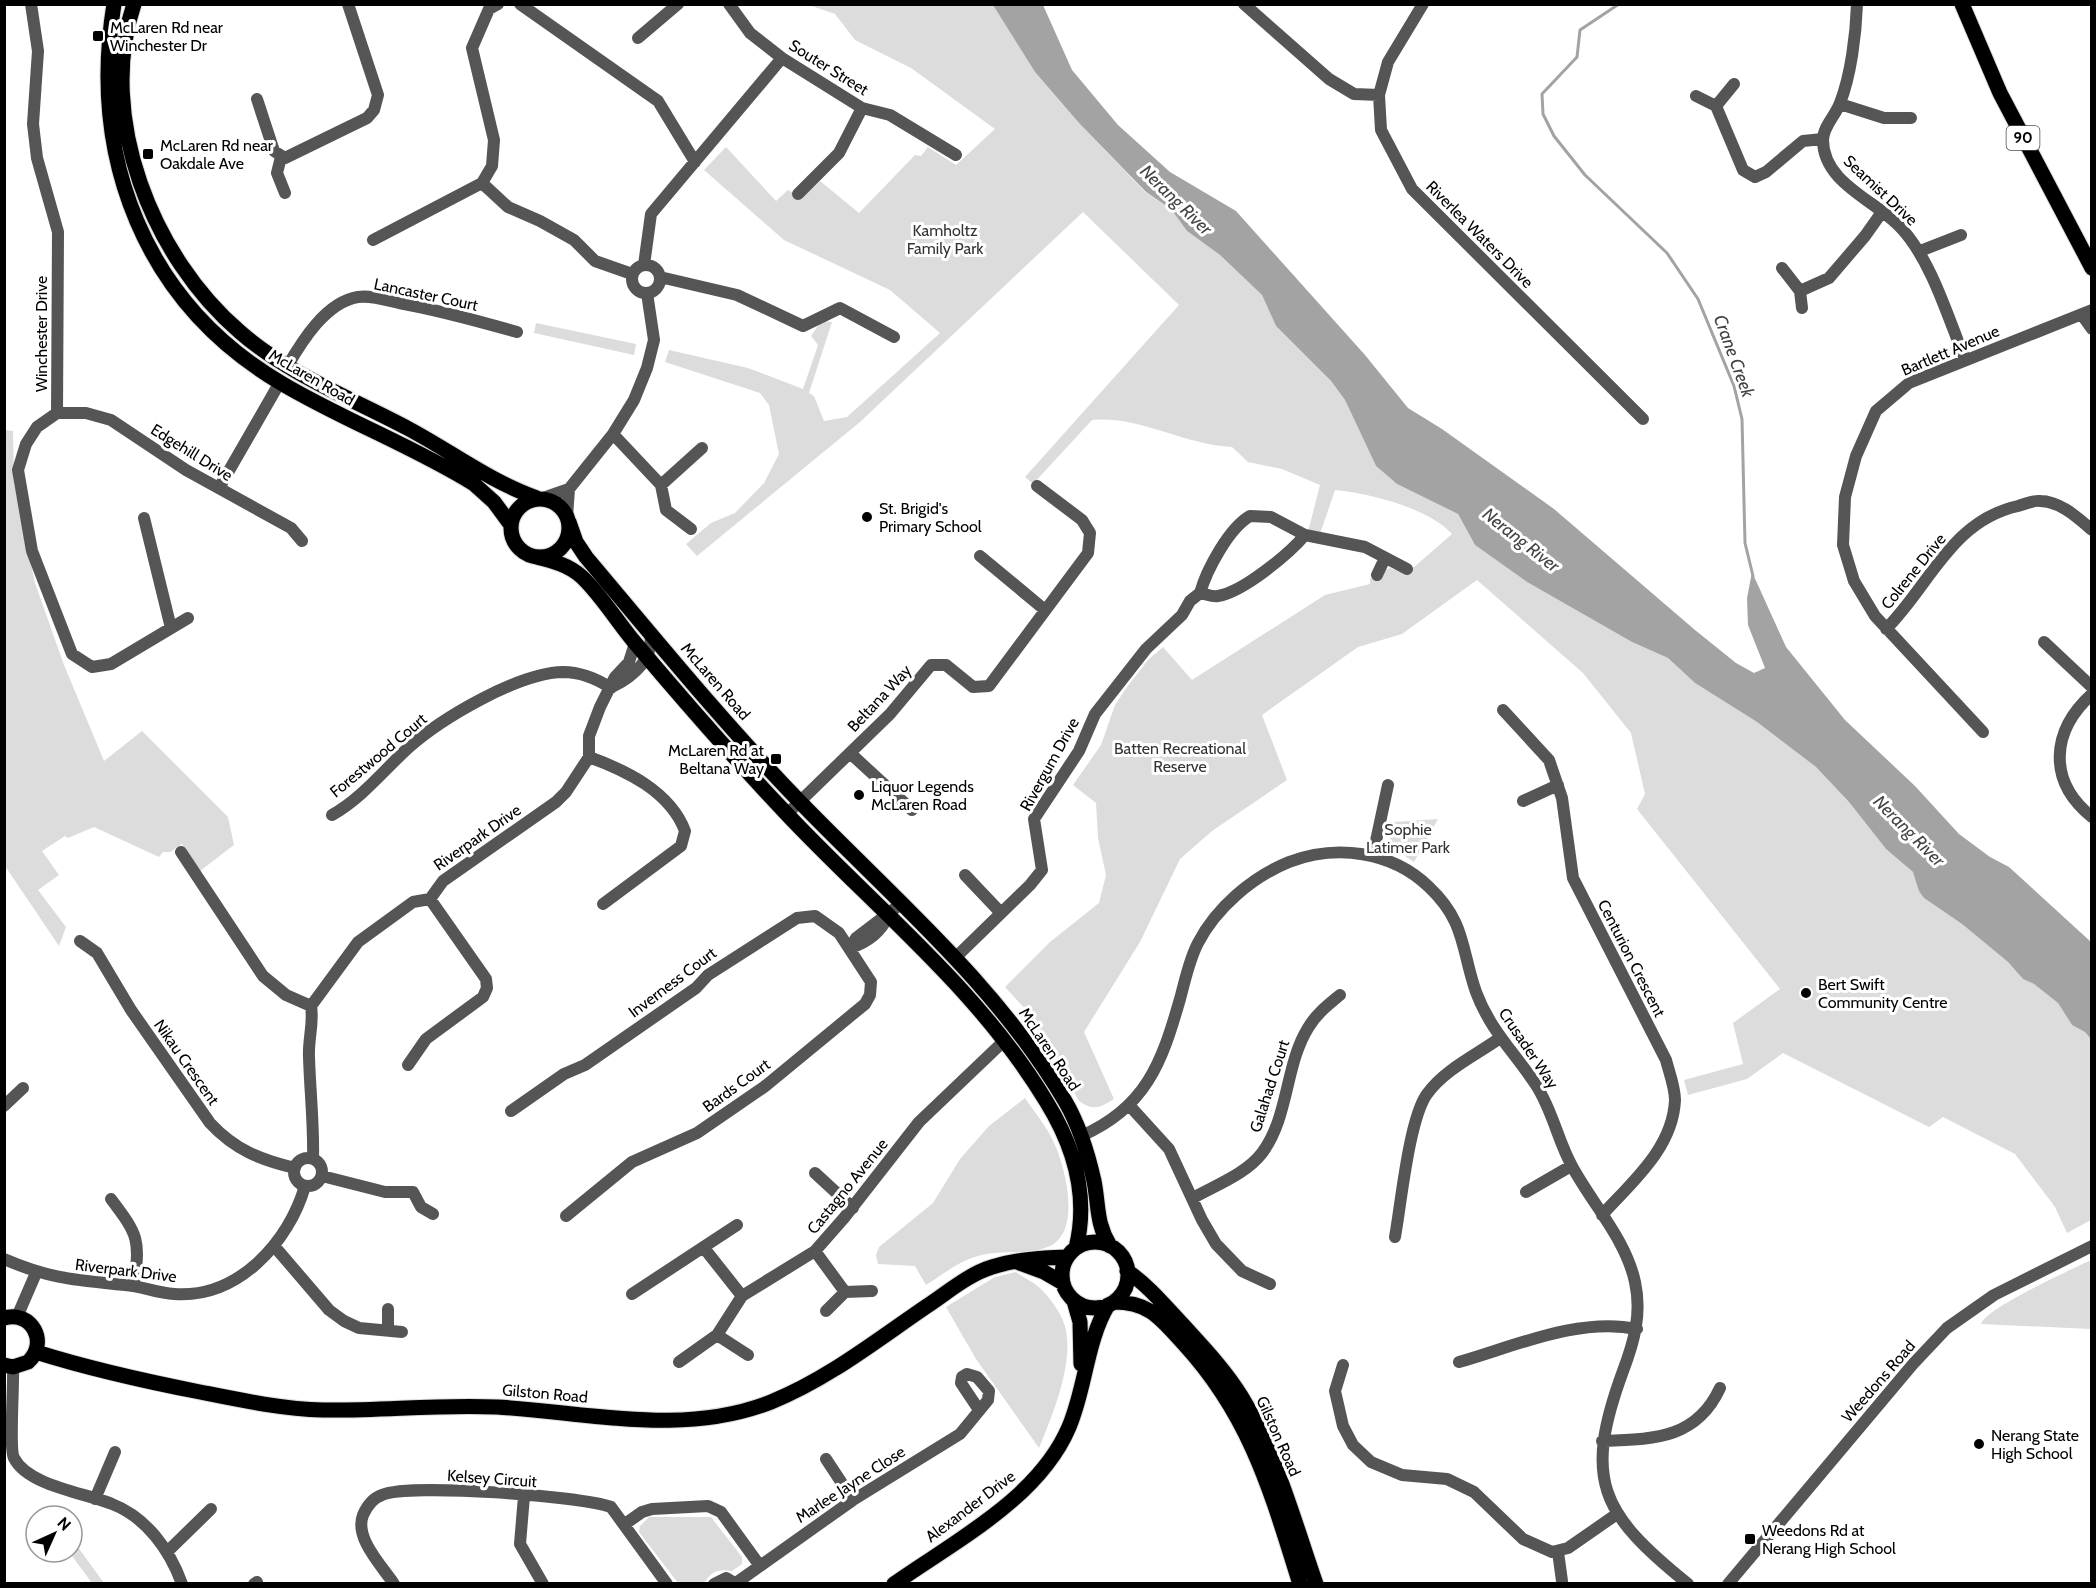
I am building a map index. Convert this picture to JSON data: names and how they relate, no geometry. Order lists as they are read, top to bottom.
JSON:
{
  "streets": {
    "main road": [
      "90",
      "McLaren Road",
      "Gilston Road",
      "Alexander Drive"
    ],
    "street": [
      "Souter Street",
      "Seamist Drive",
      "Riverlea Waters Drive",
      "Lancaster Court",
      "Winchester Drive",
      "Bartlett Avenue",
      "Edgehill Drive",
      "Colrene Drive",
      "Beltana Way",
      "Forestwood Court",
      "Rivergum Drive",
      "Riverpark Drive",
      "Centurion Crescent",
      "Inverness Court",
      "Crusader Way",
      "Nikau Crescent",
      "Bards Court",
      "Galahad Court",
      "Castagno Avenue",
      "Weedons Road",
      "Kelsey Circuit",
      "Marlee Jayne Close"
    ]
  },
  "crossings": [
    ["Seamist Drive", "Bartlett Avenue"],
    ["Lancaster Court", "McLaren Road"],
    ["Winchester Drive", "Edgehill Drive"],
    ["Bartlett Avenue", "Colrene Drive"],
    ["McLaren Road", "Beltana Way"],
    ["McLaren Road", "Rivergum Drive"],
    ["McLaren Road", "Riverpark Drive"],
    ["McLaren Road", "Crusader Way"],
    ["McLaren Road", "Castagno Avenue"],
    ["McLaren Road", "Gilston Road"],
    ["McLaren Road", "Alexander Drive"],
    ["Forestwood Court", "Riverpark Drive"],
    ["Riverpark Drive", "Nikau Crescent"],
    ["Centurion Crescent", "Crusader Way"],
    ["Inverness Court", "Bards Court"],
    ["Gilston Road", "Alexander Drive"]
  ],
  "water": ["Nerang River", "Crane Creek"],
  "parks": ["Kamholtz Family Park", "Batten Recreational Reserve", "Sophie Latimer Park"],
  "places": {
    "transit": [
      "McLaren Rd near Winchester Dr",
      "McLaren Rd near Oakdale Ave",
      "McLaren Rd at Beltana Way",
      "Weedons Rd at Nerang High School"
    ],
    "other": [
      "St. Brigid's Primary School",
      "Liquor Legends McLaren Road",
      "Bert Swift Community Centre",
      "Nerang State High School"
    ]
  },
  "north": "top right"
}
